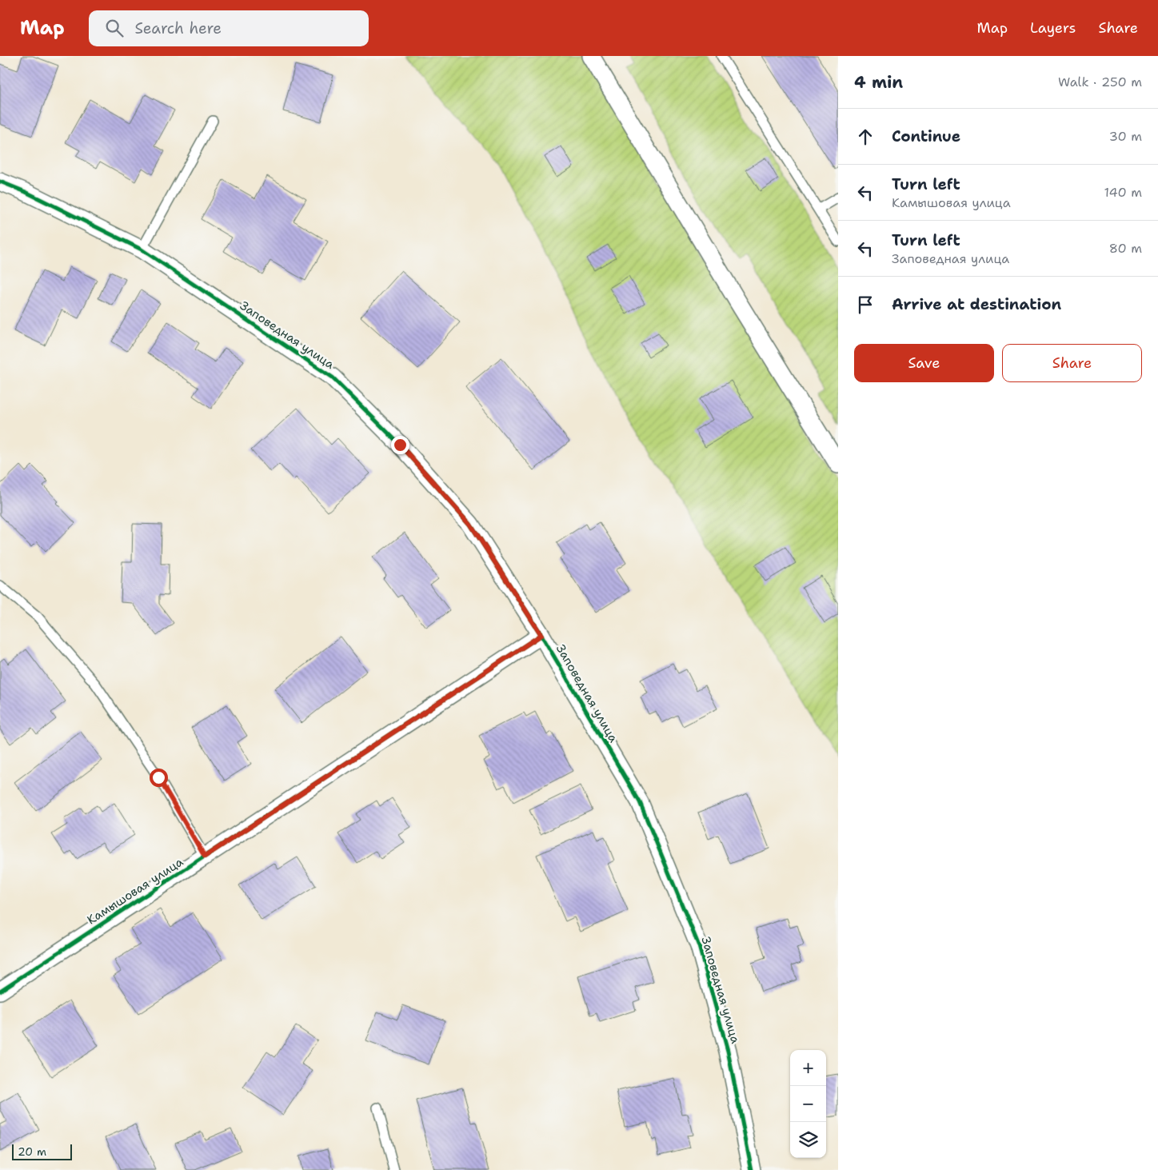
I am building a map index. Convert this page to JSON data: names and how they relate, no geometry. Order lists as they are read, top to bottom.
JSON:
{
  "streets": {
    "street": ["Заповедная улица", "Камышовая улица"]
  },
  "crossings": [
    ["Заповедная улица", "Камышовая улица"]
  ],
  "scale_bar": "20 m",
  "page": {
    "header": "Map",
    "search": "Search here",
    "nav": ["Map", "Layers", "Share"],
    "heading": ["4 min", "Walk · 250 m"],
    "list": [
      ["Continue", "30 m"],
      ["Turn left", "Камышовая улица", "140 m"],
      ["Turn left", "Заповедная улица", "80 m"],
      "Arrive at destination"
    ],
    "buttons": ["Save", "Share"],
    "map_buttons": ["+", "−"],
    "scale": "20 m"
  }
}
